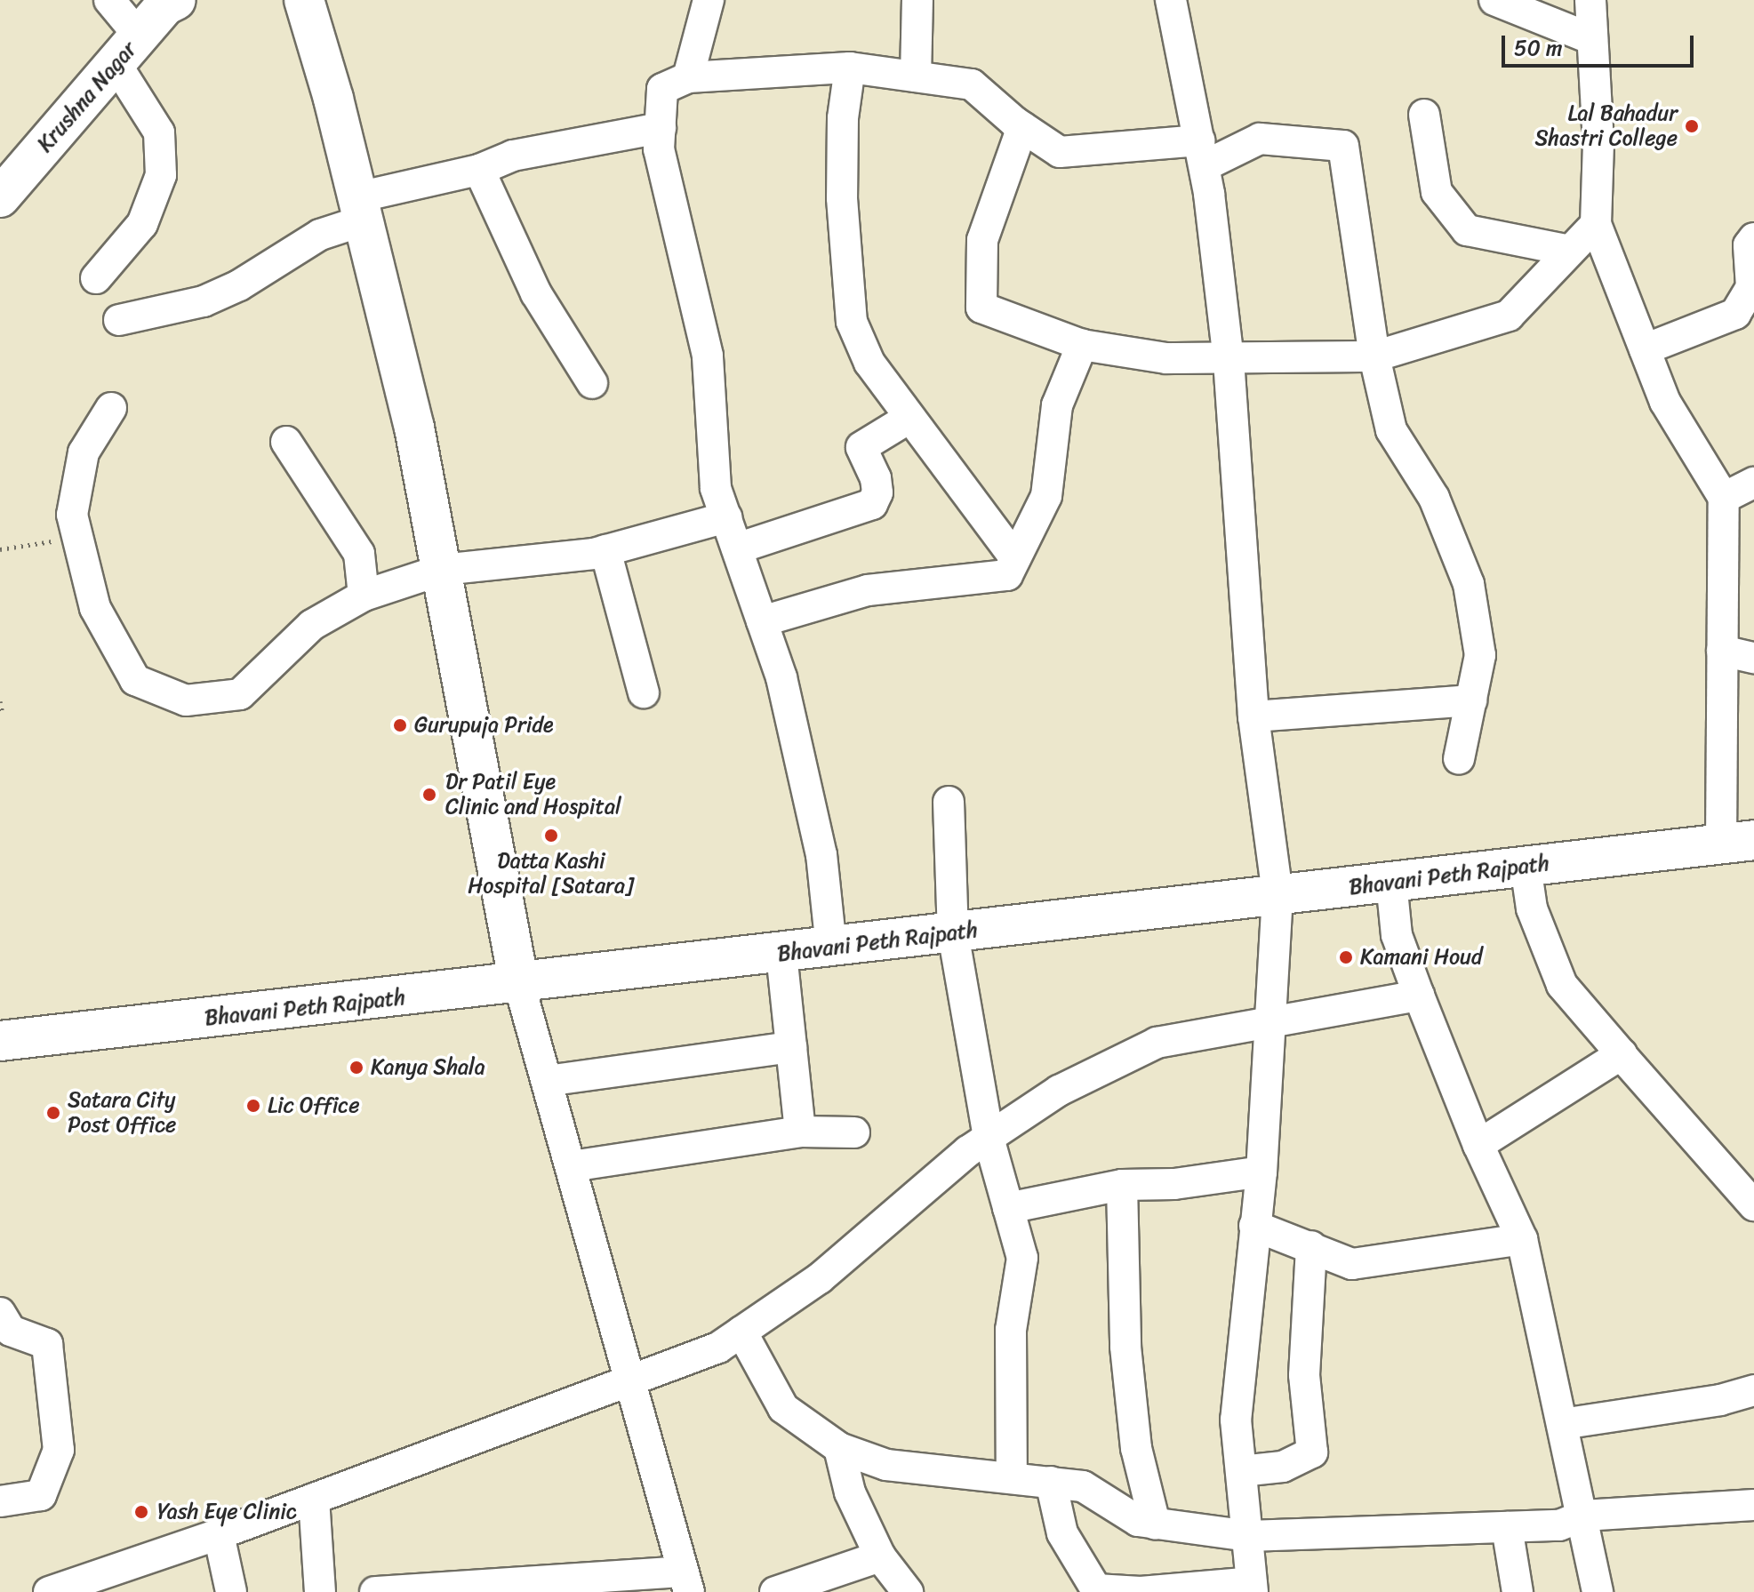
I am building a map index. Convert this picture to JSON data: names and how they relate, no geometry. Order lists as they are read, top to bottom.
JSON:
{
  "streets": {
    "main road": ["Krushna Nagar", "Bhavani Peth Rajpath"]
  },
  "places": [
    "Lal Bahadur Shastri College",
    "Gurupuja Pride",
    "Dr Patil Eye Clinic and Hospital",
    "Datta Kashi Hospital [Satara]",
    "Kamani Houd",
    "Kanya Shala",
    "Lic Office",
    "Satara City Post Office",
    "Yash Eye Clinic"
  ],
  "scale_bar": "50 m"
}
